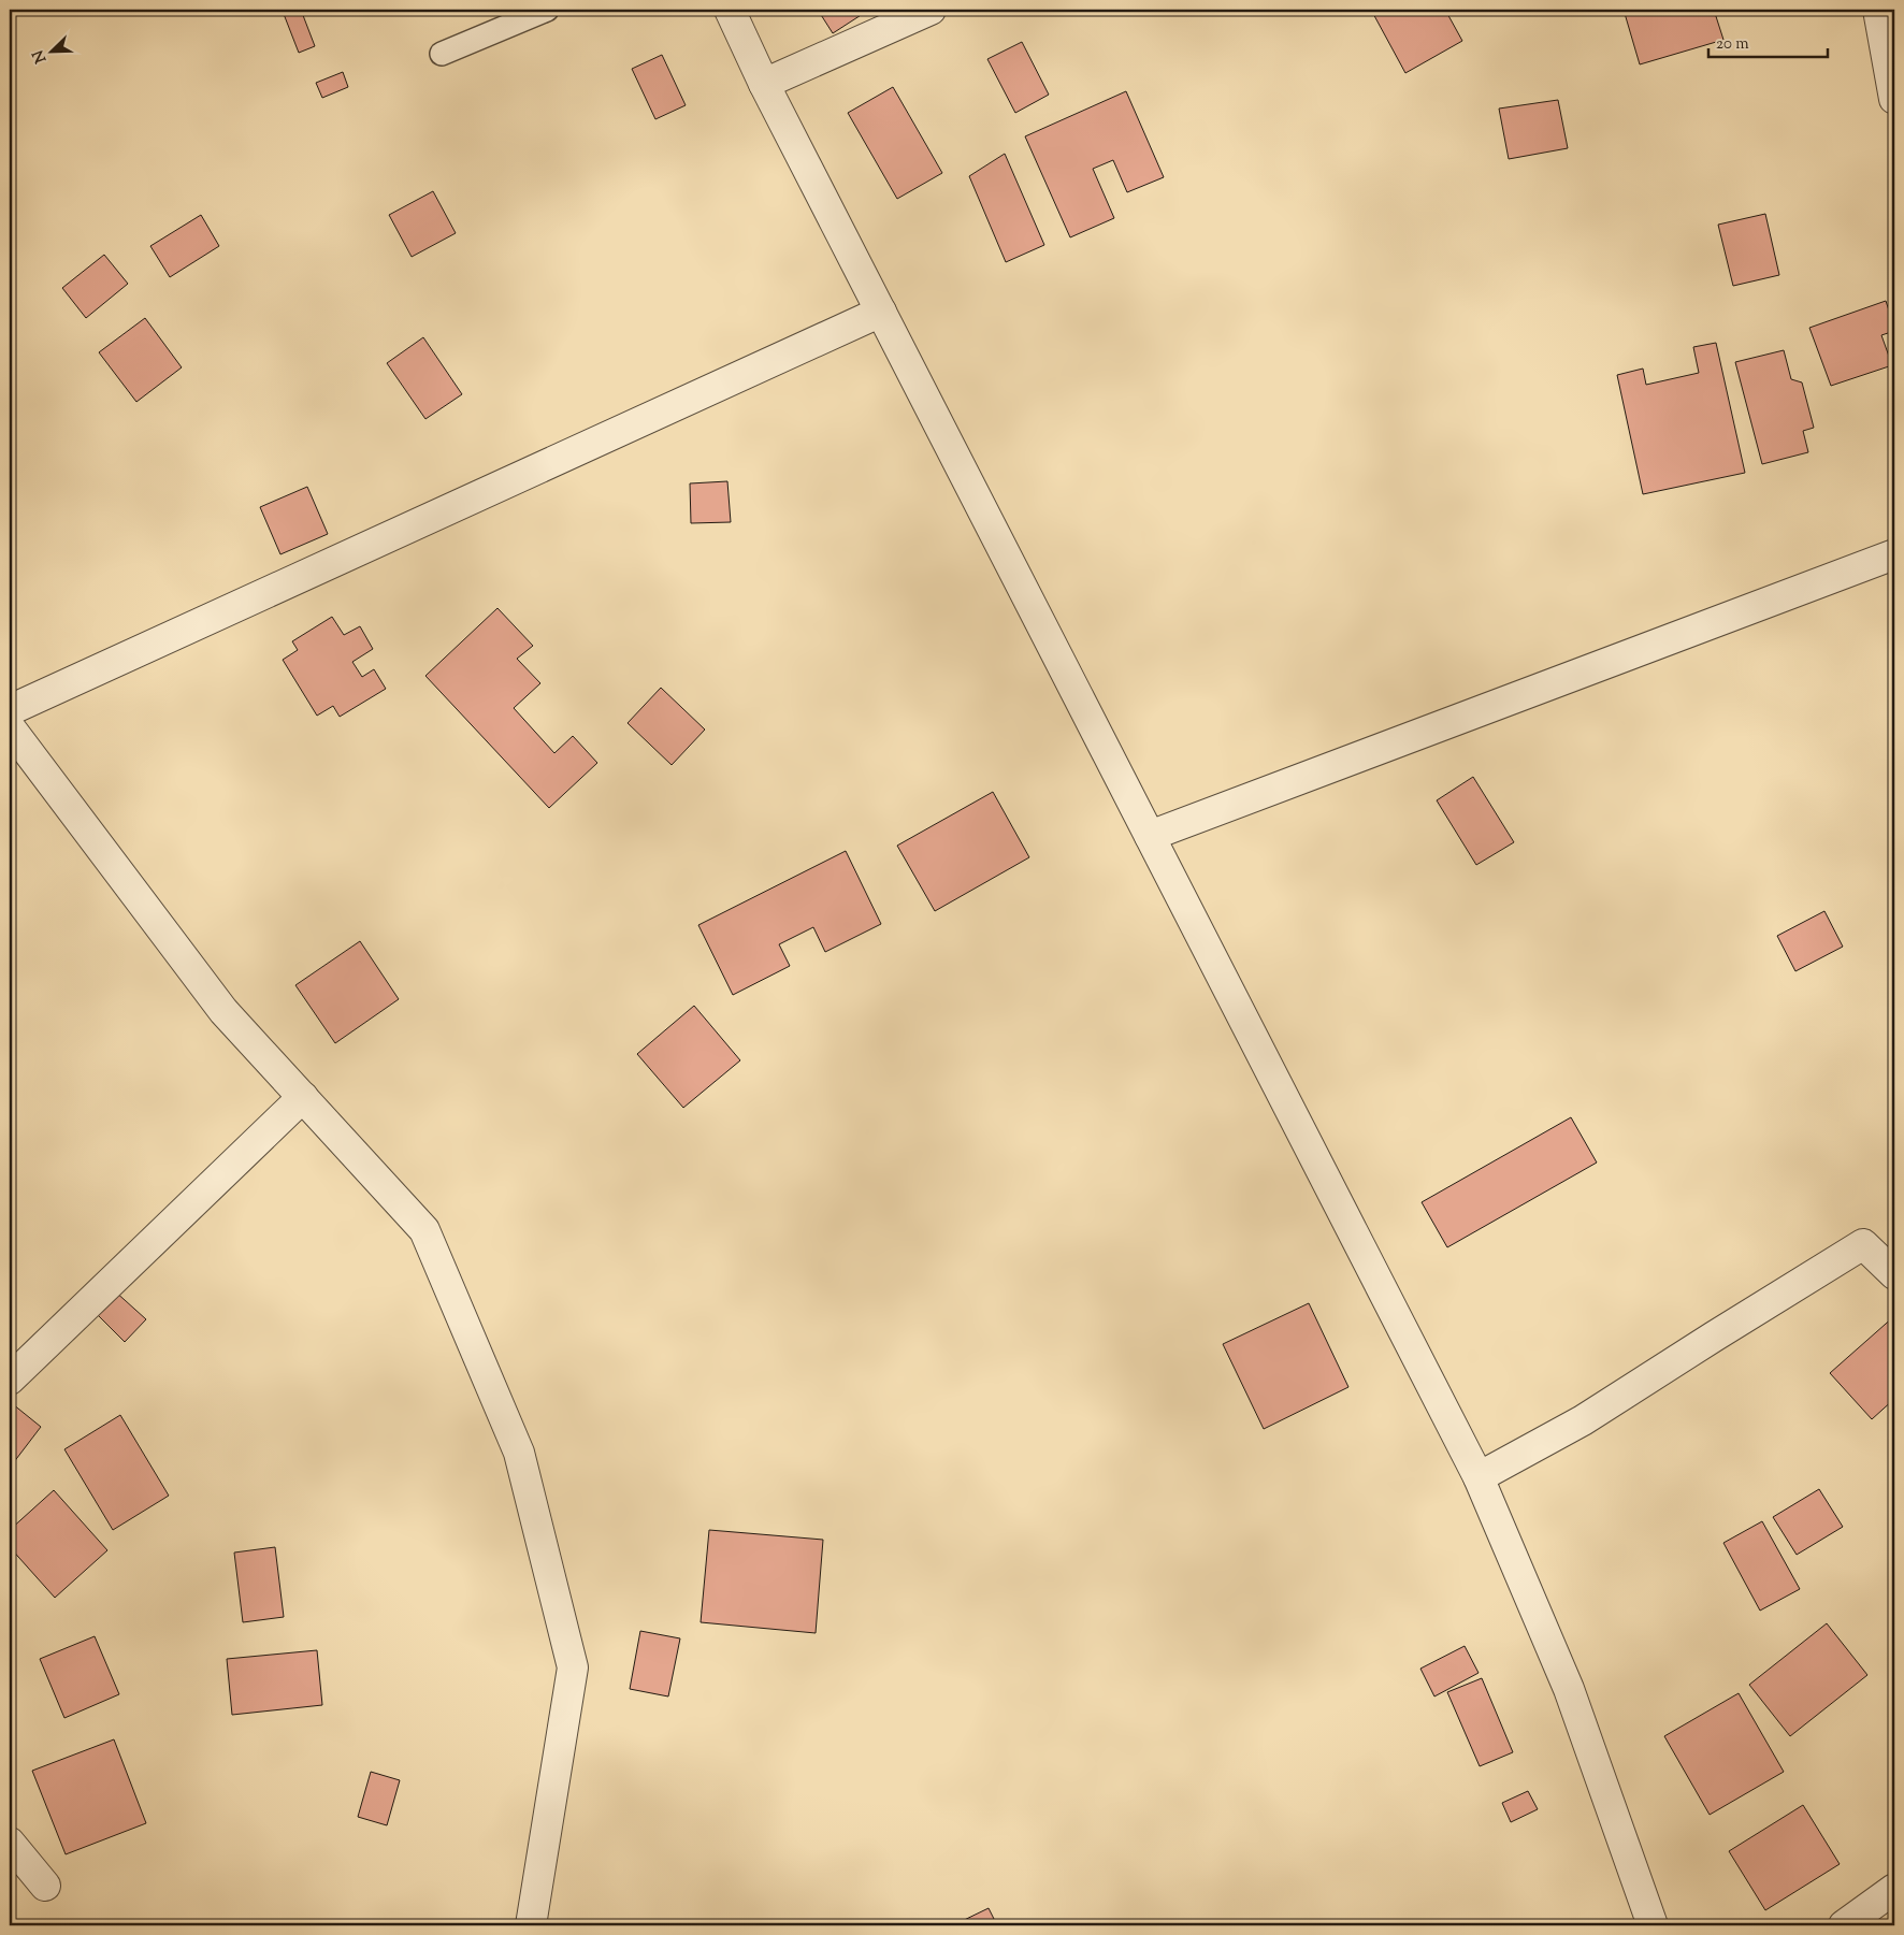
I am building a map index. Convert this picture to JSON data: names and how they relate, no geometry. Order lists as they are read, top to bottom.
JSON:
{
  "scale_bar": "20 m",
  "north": "bottom left"
}
